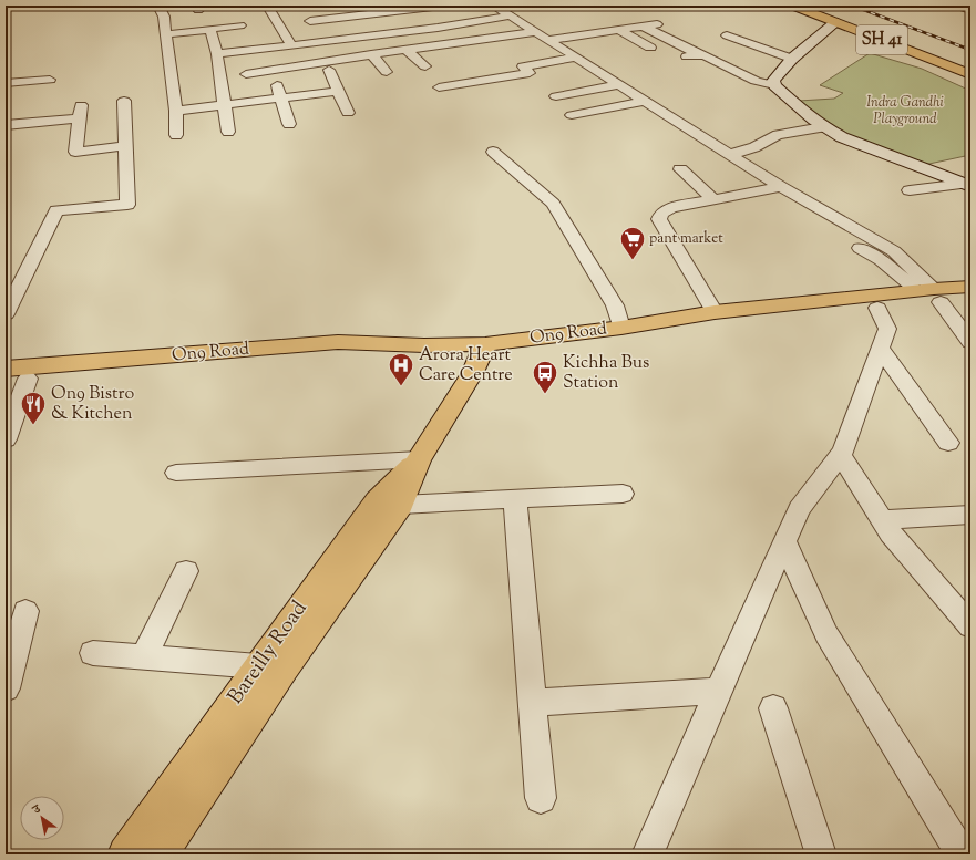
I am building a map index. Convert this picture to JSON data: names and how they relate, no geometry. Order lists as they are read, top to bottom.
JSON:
{
  "streets": {
    "main road": ["SH 41", "On9 Road", "Bareilly Road"]
  },
  "crossings": [
    ["On9 Road", "Bareilly Road"]
  ],
  "parks": ["Indra Gandhi Playground"],
  "places": {
    "supermarket": ["pant market"],
    "hospital": ["Arora Heart Care Centre"],
    "bus stop": ["Kichha Bus Station"],
    "restaurant": ["On9 Bistro & Kitchen"]
  },
  "north": "top left"
}
